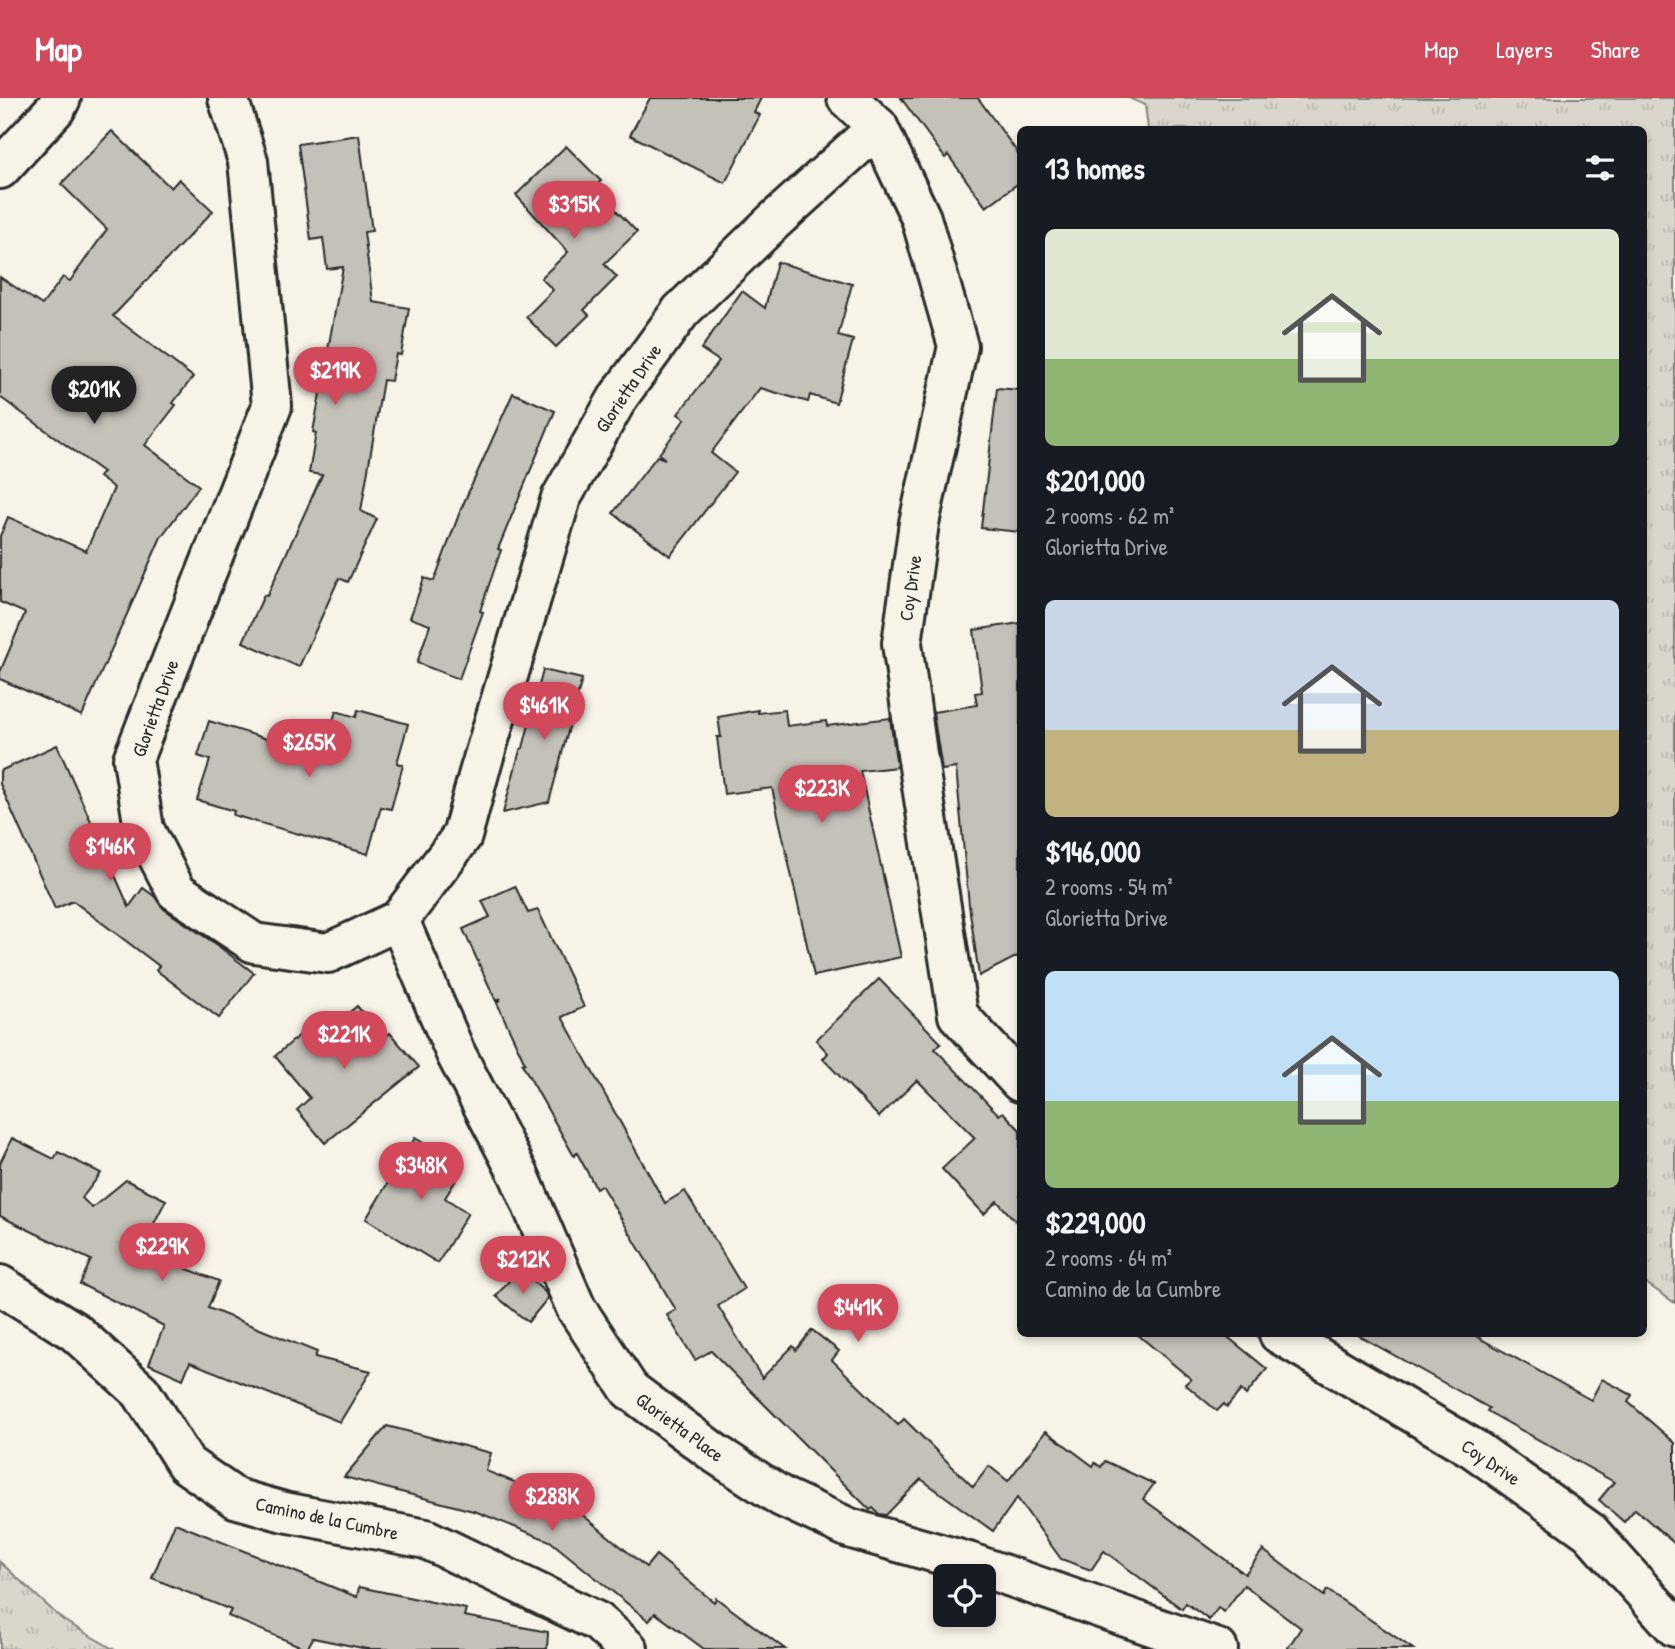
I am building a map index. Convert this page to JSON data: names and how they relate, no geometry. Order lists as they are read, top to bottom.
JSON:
{
  "streets": {
    "street": [
      "Glorietta Drive",
      "Coy Drive",
      "Glorietta Place",
      "Camino de la Cumbre"
    ]
  },
  "crossings": [
    ["Glorietta Drive", "Coy Drive"],
    ["Glorietta Drive", "Glorietta Place"]
  ],
  "page": {
    "header": "Map",
    "nav": ["Map", "Layers", "Share"],
    "heading": "13 homes",
    "price": [
      "$315K",
      "$219K",
      "$201K",
      "$461K",
      "$265K",
      "$223K",
      "$146K",
      "$221K",
      "$348K",
      "$229K",
      "$212K",
      "$441K",
      "$288K"
    ],
    "list": [
      {
        "name": "$201,000",
        "note": "2 rooms · 62 m² · Glorietta Drive"
      },
      {
        "name": "$146,000",
        "note": "2 rooms · 54 m² · Glorietta Drive"
      },
      {
        "name": "$229,000",
        "note": "2 rooms · 64 m² · Camino de la Cumbre"
      }
    ]
  }
}
